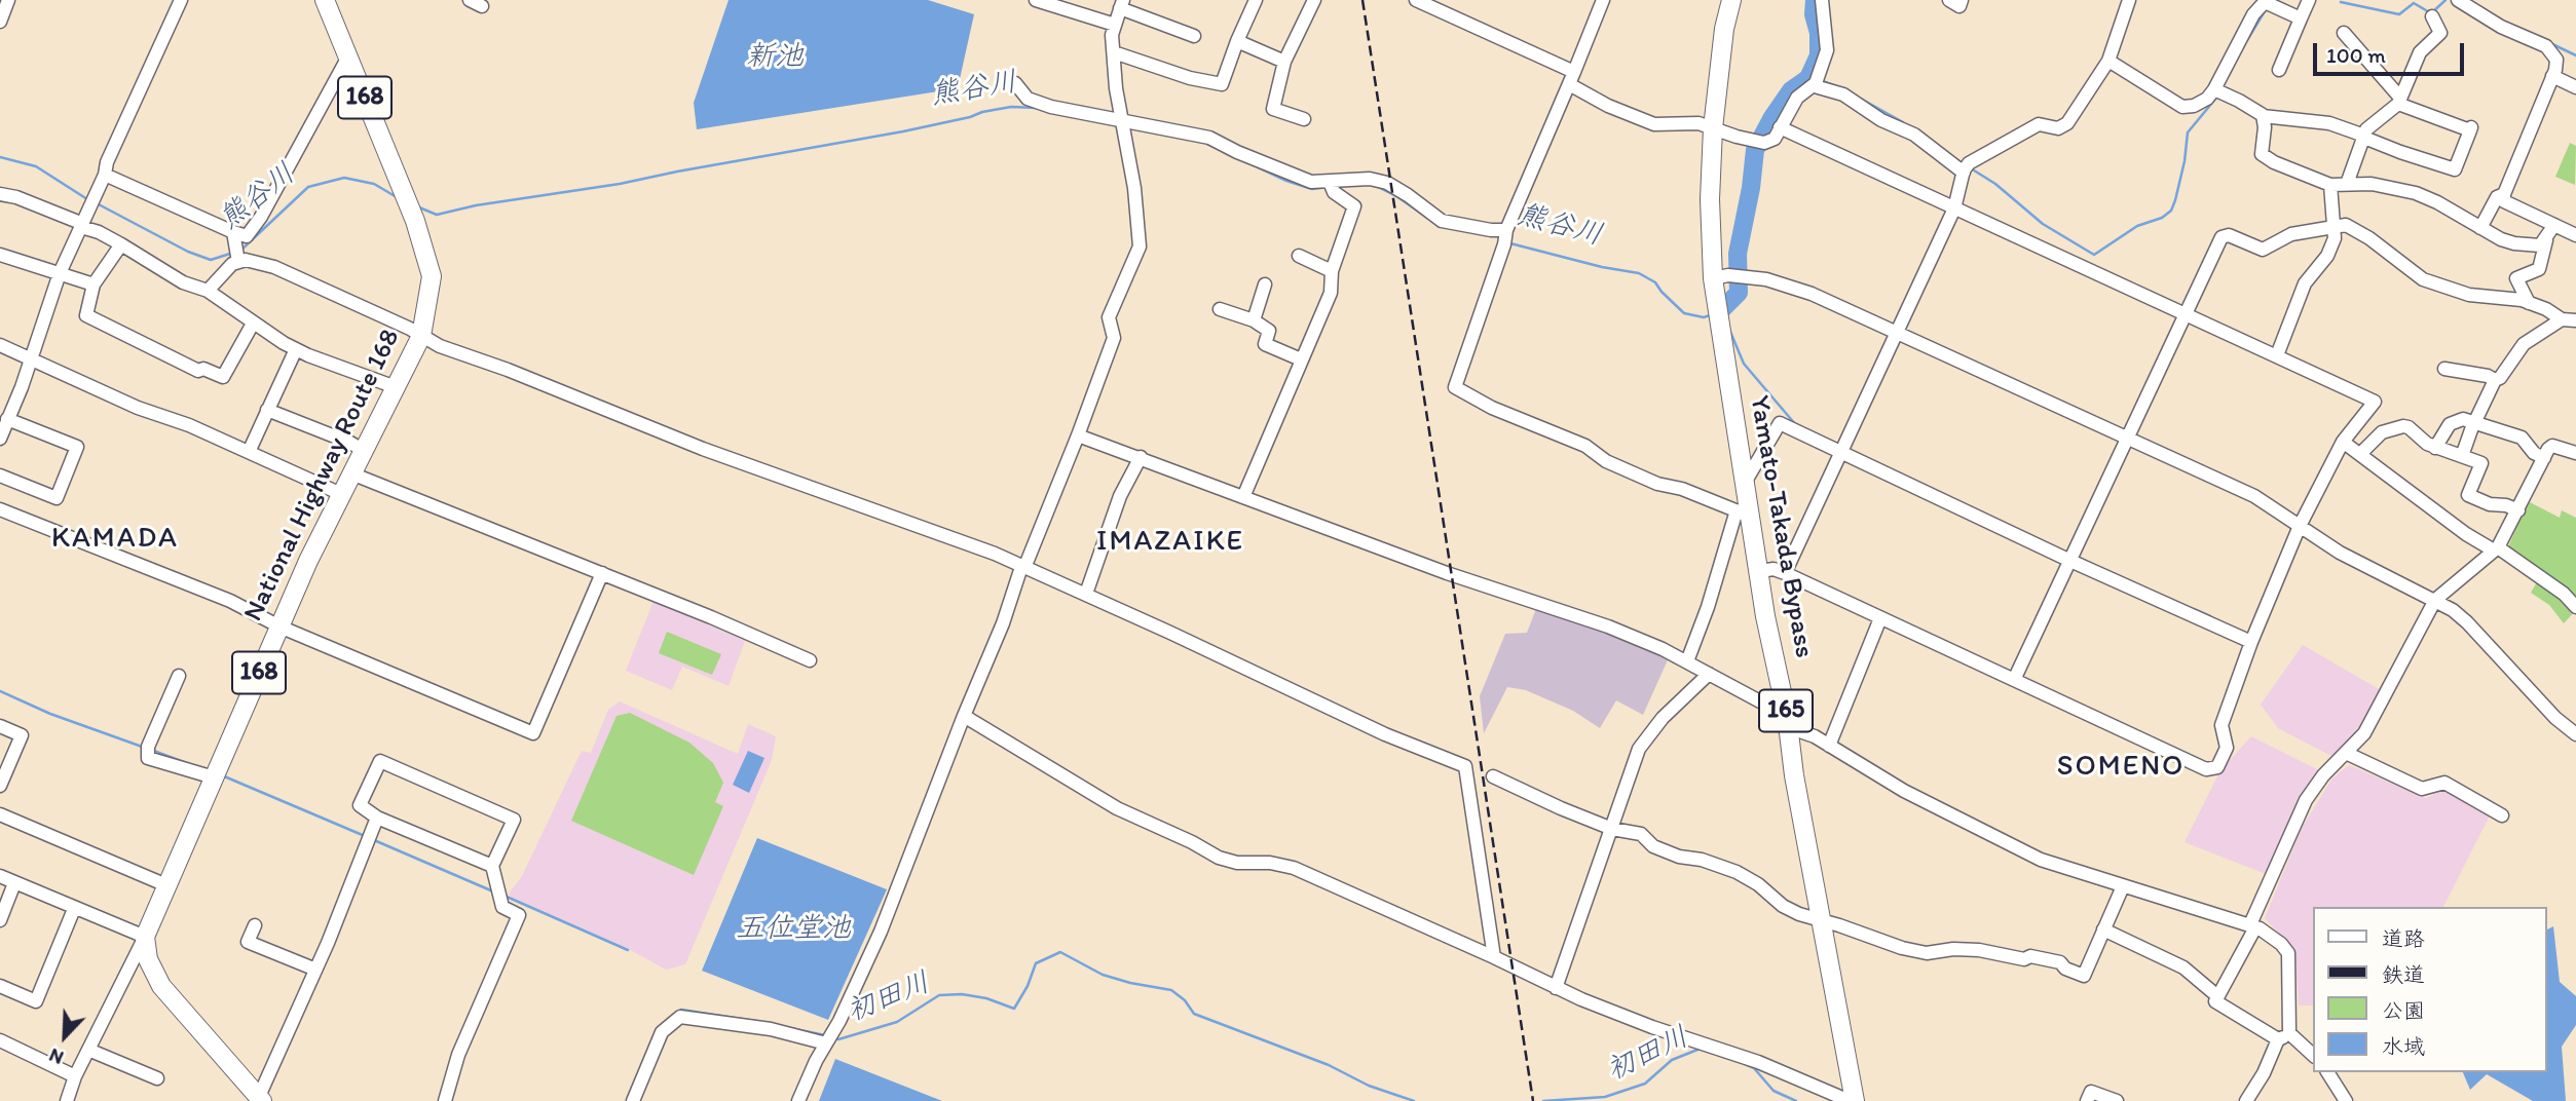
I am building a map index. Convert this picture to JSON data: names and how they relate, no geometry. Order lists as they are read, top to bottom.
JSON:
{
  "streets": {
    "highway": [
      "168",
      "National Highway Route 168",
      "Yamato-Takada Bypass",
      "165"
    ]
  },
  "districts": ["KAMADA", "IMAZAIKE", "SOMENO"],
  "water": [
    "新池",
    "熊谷川",
    "五位堂池",
    "初田川"
  ],
  "legend": [
    "道路",
    "鉄道",
    "公園",
    "水域"
  ],
  "scale_bar": "100 m",
  "north": "bottom left"
}
